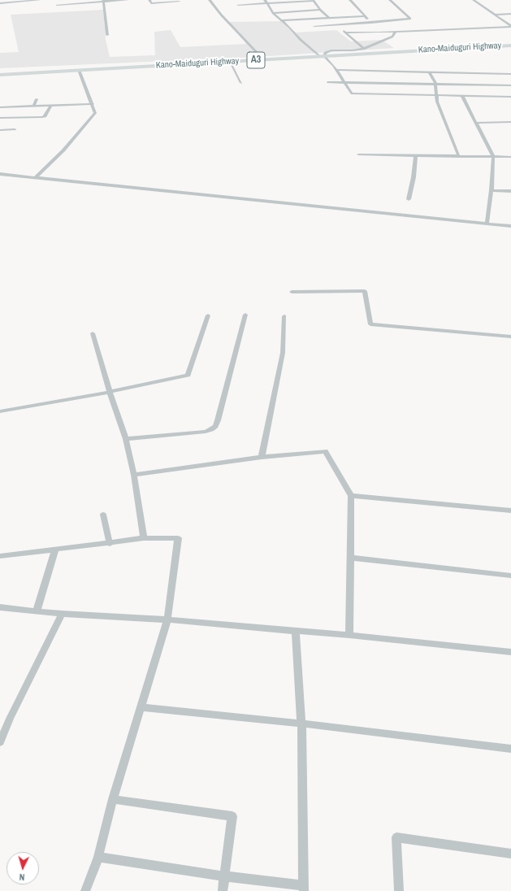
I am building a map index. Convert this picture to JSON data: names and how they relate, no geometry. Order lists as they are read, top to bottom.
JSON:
{
  "streets": {
    "highway": ["Kano-Maiduguri Highway", "A3"]
  },
  "north": "bottom"
}
